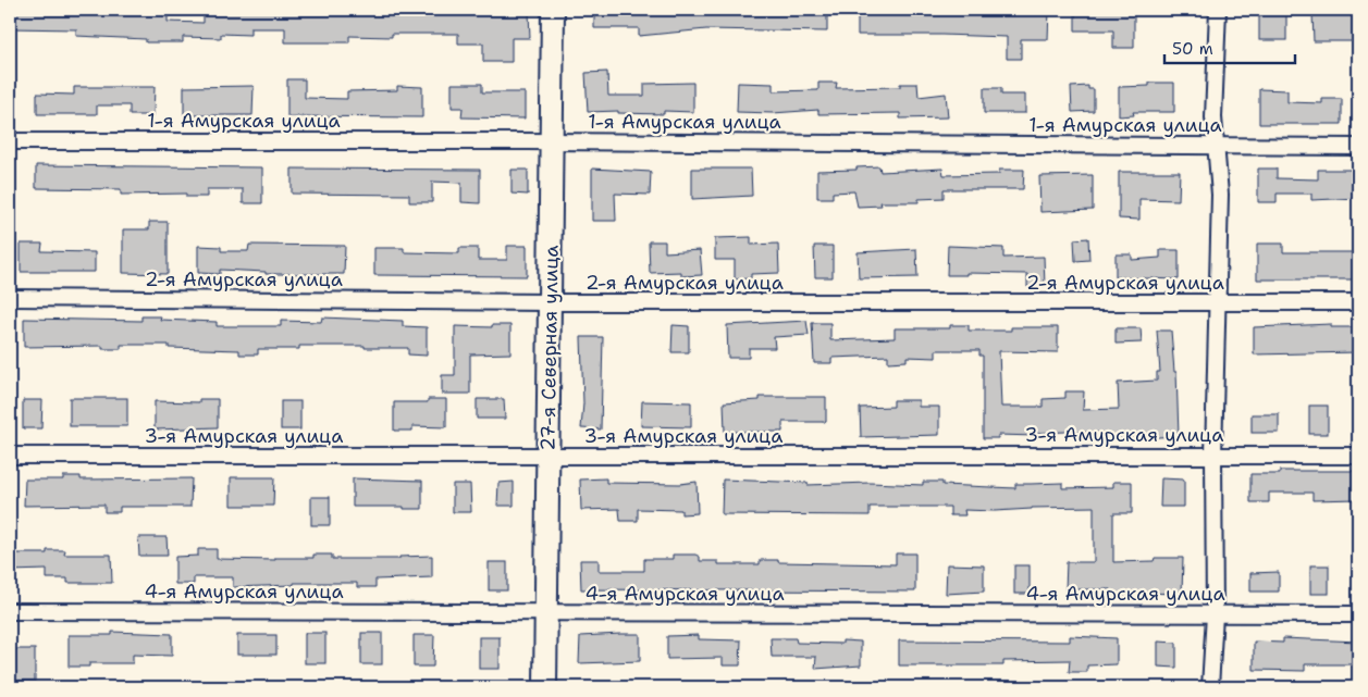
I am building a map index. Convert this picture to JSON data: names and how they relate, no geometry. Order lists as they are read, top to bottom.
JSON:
{
  "streets": {
    "street": [
      "1-я Амурская улица",
      "2-я Амурская улица",
      "27-я Северная улица",
      "3-я Амурская улица",
      "4-я Амурская улица"
    ]
  },
  "crossings": [
    ["1-я Амурская улица", "27-я Северная улица"],
    ["2-я Амурская улица", "27-я Северная улица"],
    ["27-я Северная улица", "3-я Амурская улица"],
    ["27-я Северная улица", "4-я Амурская улица"]
  ],
  "scale_bar": "50 m"
}
